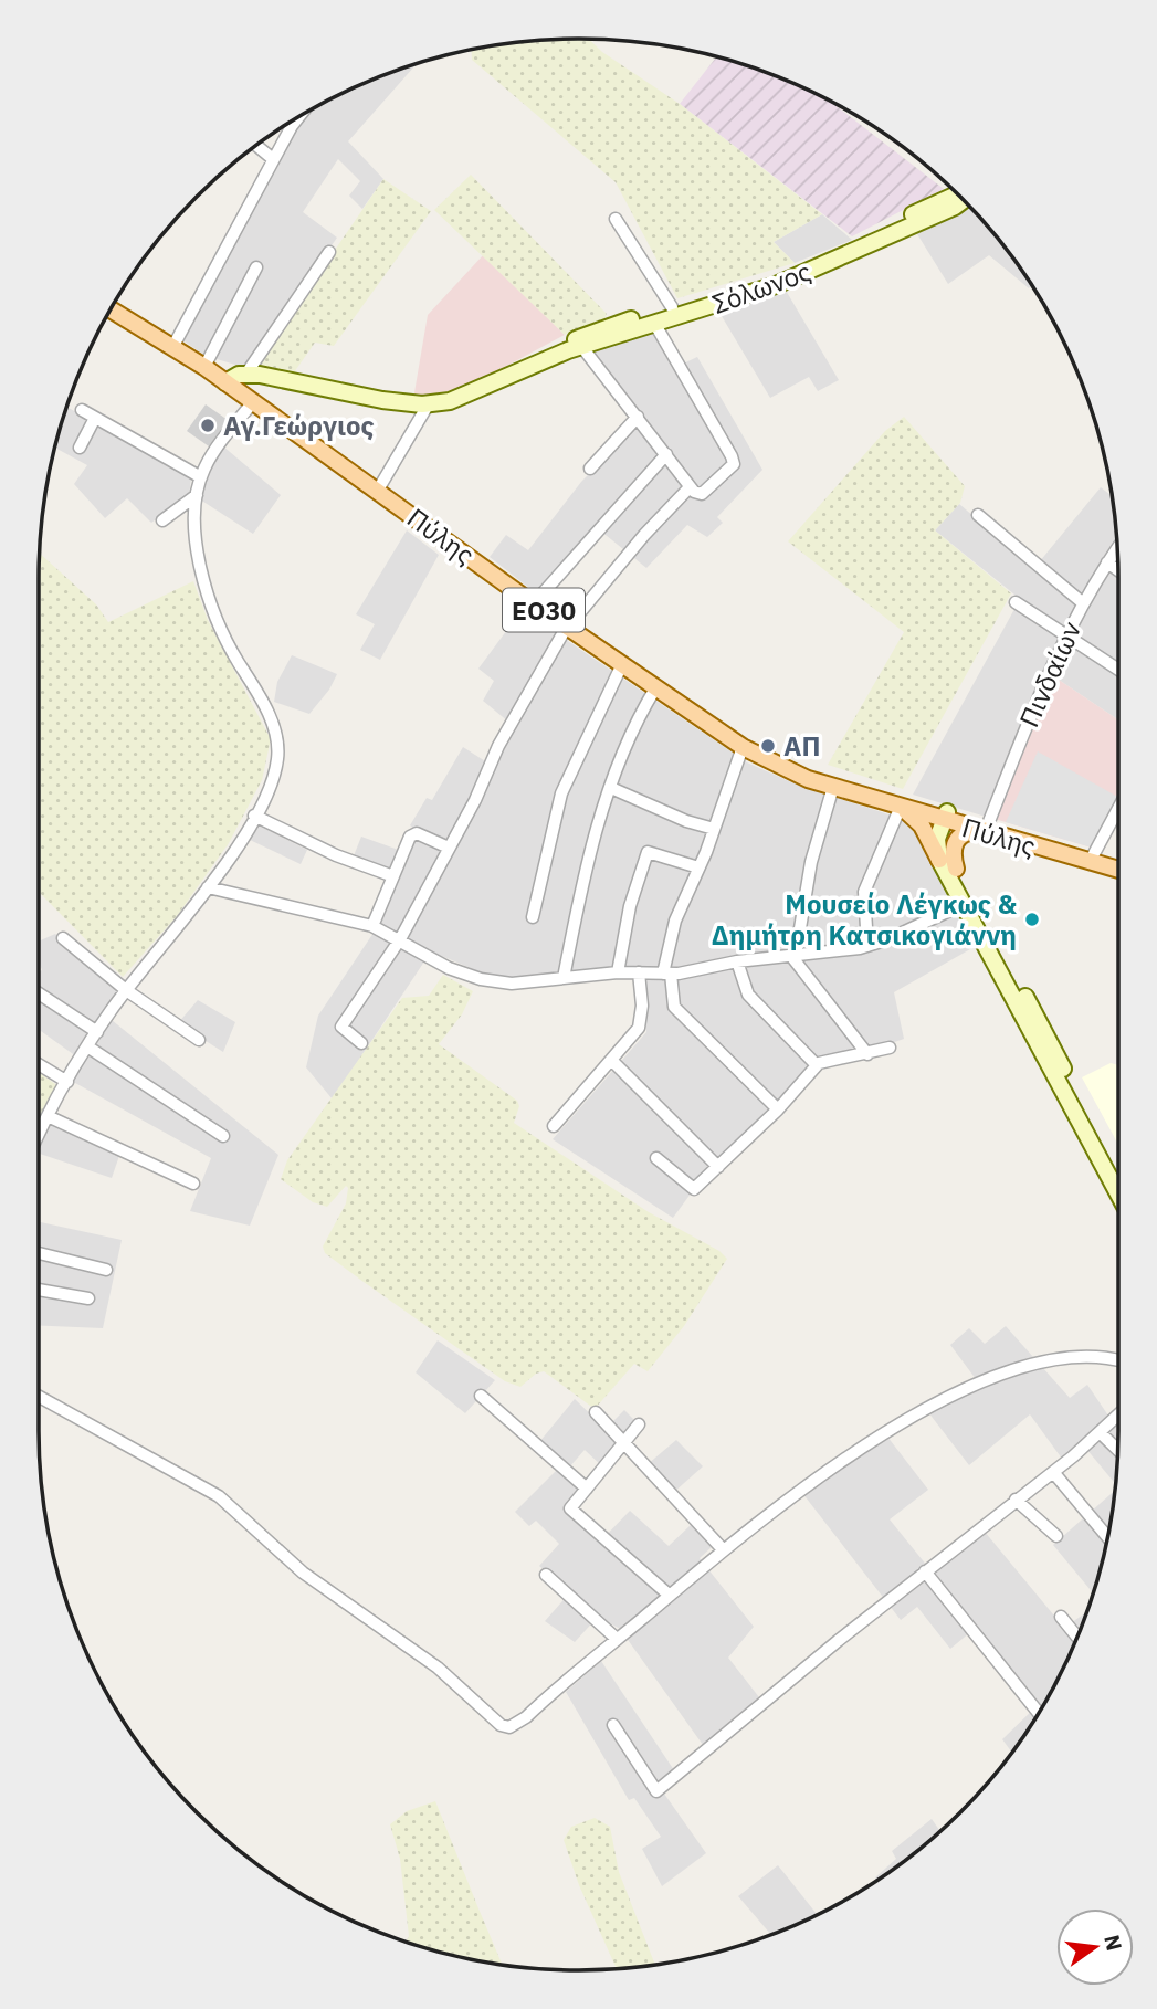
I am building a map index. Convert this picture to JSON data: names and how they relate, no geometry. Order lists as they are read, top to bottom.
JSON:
{
  "streets": {
    "main road": ["Πύλης", "ΕΟ30"],
    "street": ["Σόλωνος", "Πινδαίων"]
  },
  "crossings": [
    ["Πύλης", "Πινδαίων"]
  ],
  "places": ["Αγ.Γεώργιος", "ΑΠ", "Μουσείο Λέγκως & Δημήτρη Κατσικογιάννη"],
  "north": "right"
}
